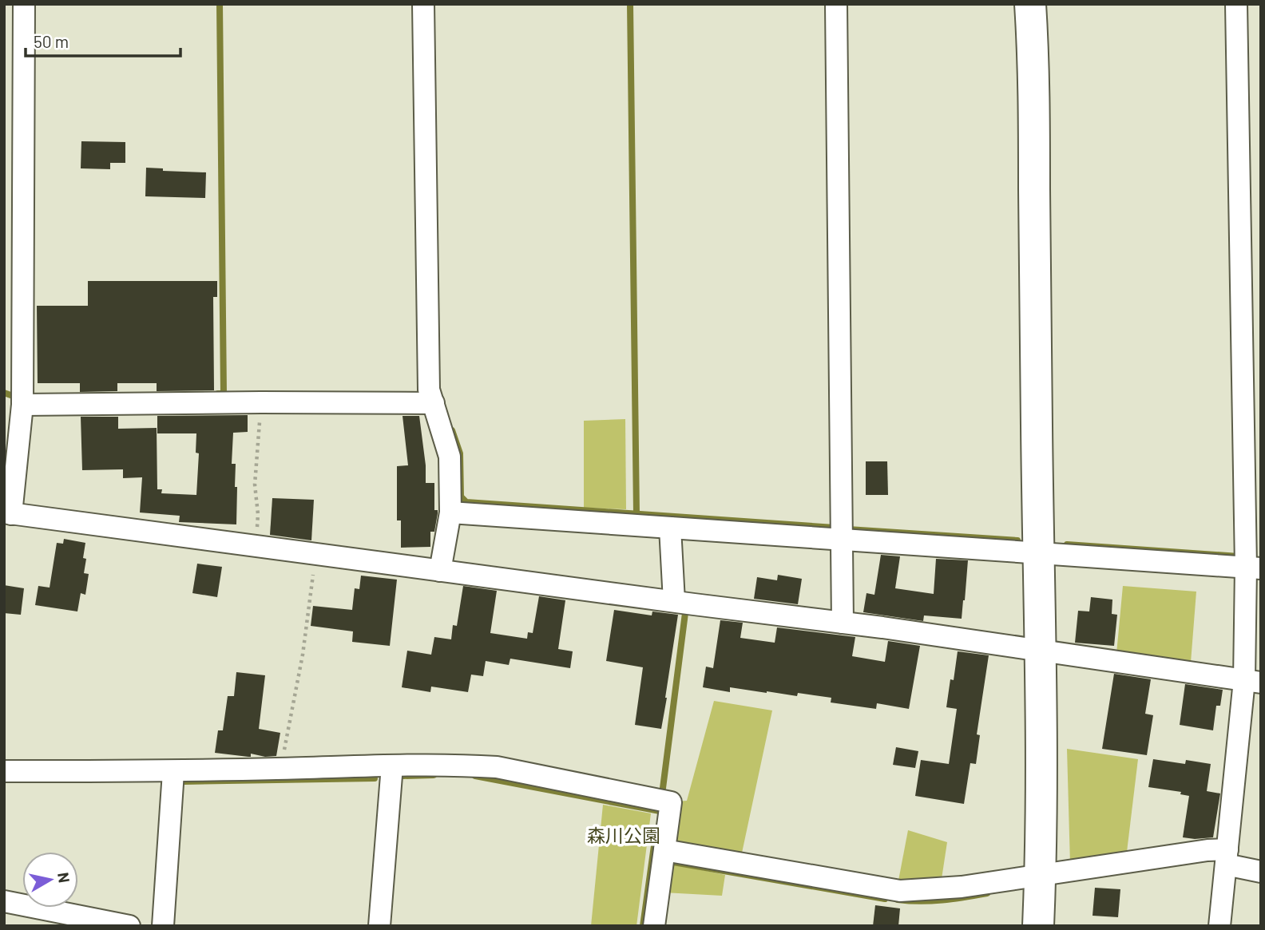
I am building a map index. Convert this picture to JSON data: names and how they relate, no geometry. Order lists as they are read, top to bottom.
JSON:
{
  "parks": ["森川公園"],
  "scale_bar": "50 m",
  "north": "right"
}
